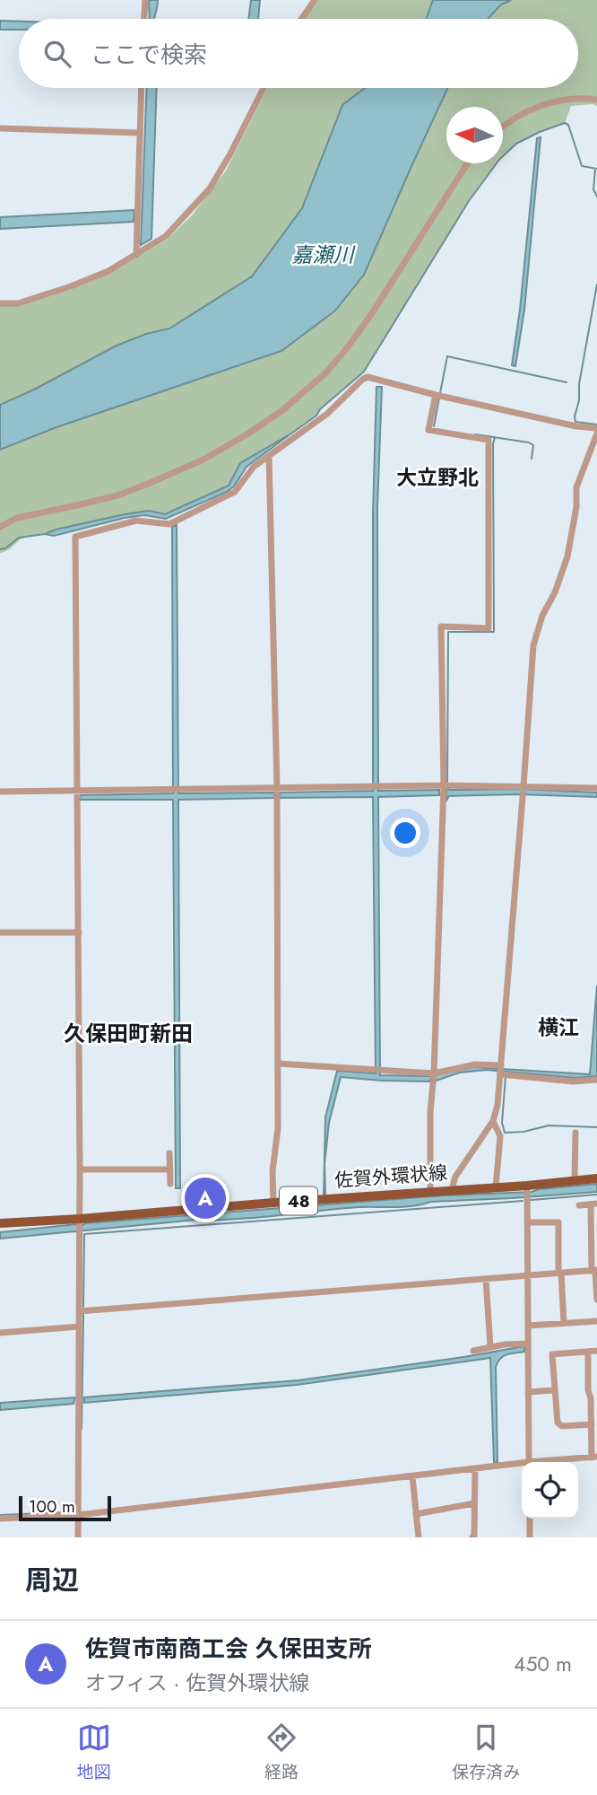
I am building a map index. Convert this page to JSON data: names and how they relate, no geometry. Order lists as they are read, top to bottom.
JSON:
{
  "streets": {
    "main road": ["佐賀外環状線", "48"]
  },
  "districts": ["大立野北", "横江", "久保田町新田"],
  "water": ["嘉瀬川"],
  "scale_bar": "100 m",
  "north": "left",
  "page": {
    "search": "ここで検索",
    "pins": "A",
    "scale": "100 m",
    "heading": "周辺",
    "list": [
      {
        "mark": "A",
        "name": "佐賀市南商工会 久保田支所",
        "note": "オフィス · 佐賀外環状線",
        "value": "450 m"
      }
    ],
    "nav": ["地図", "経路", "保存済み"]
  }
}
